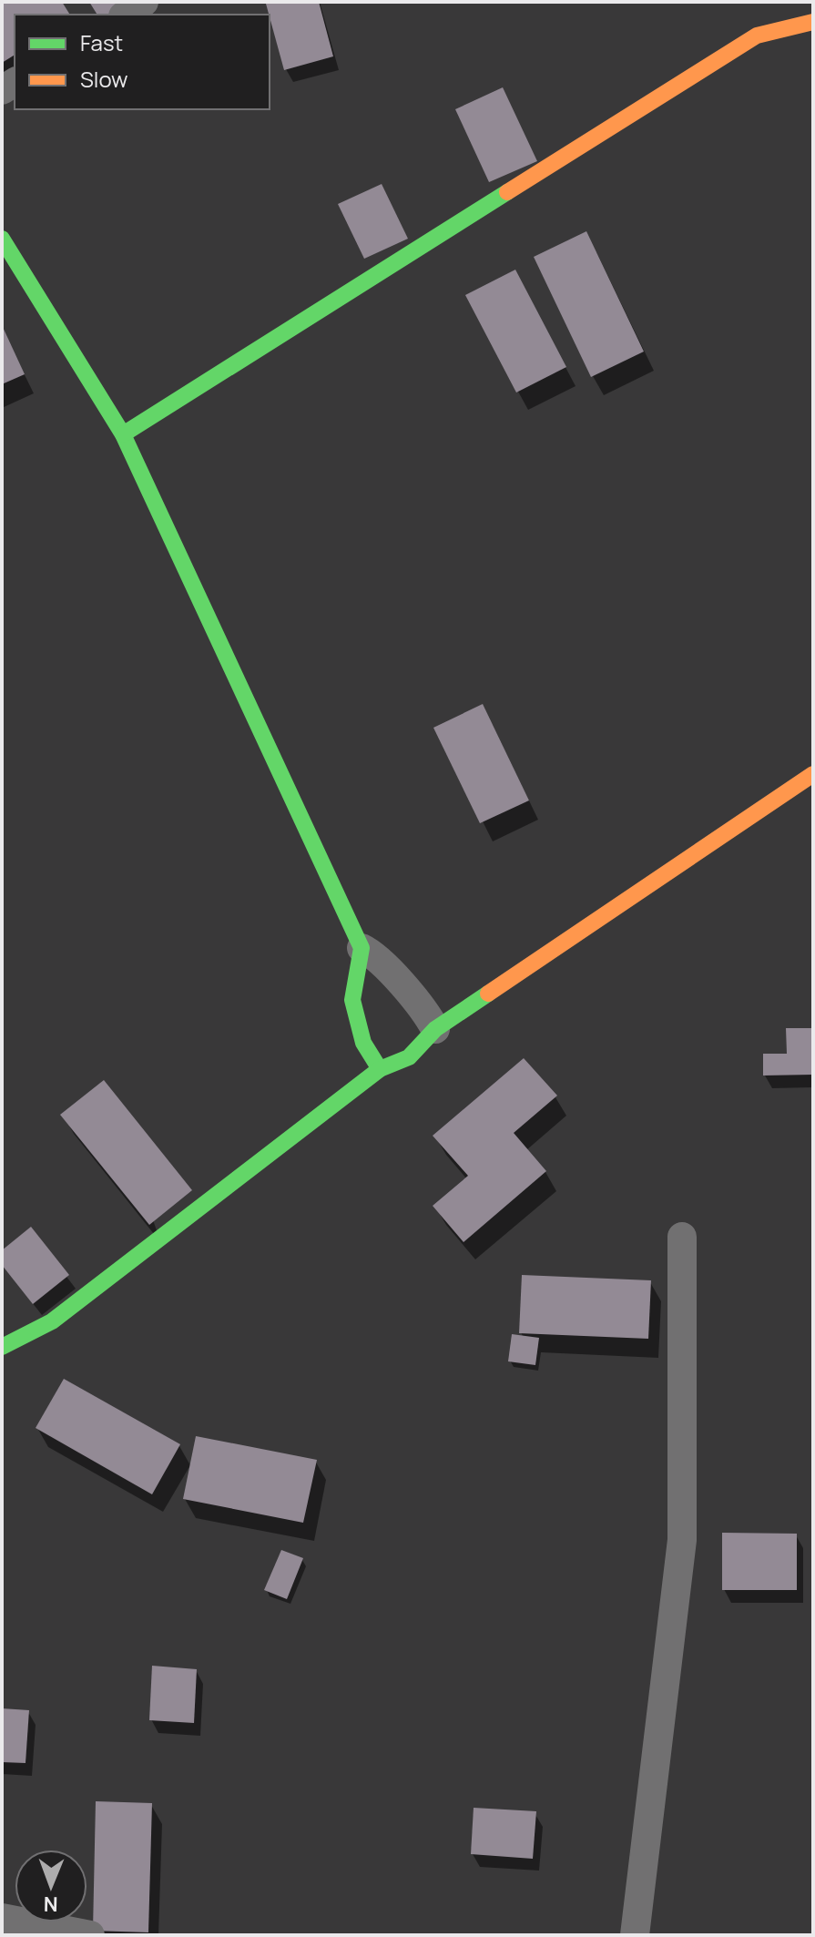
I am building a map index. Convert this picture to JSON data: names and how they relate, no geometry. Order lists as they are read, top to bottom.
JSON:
{
  "legend": ["Fast", "Slow"],
  "north": "bottom"
}
